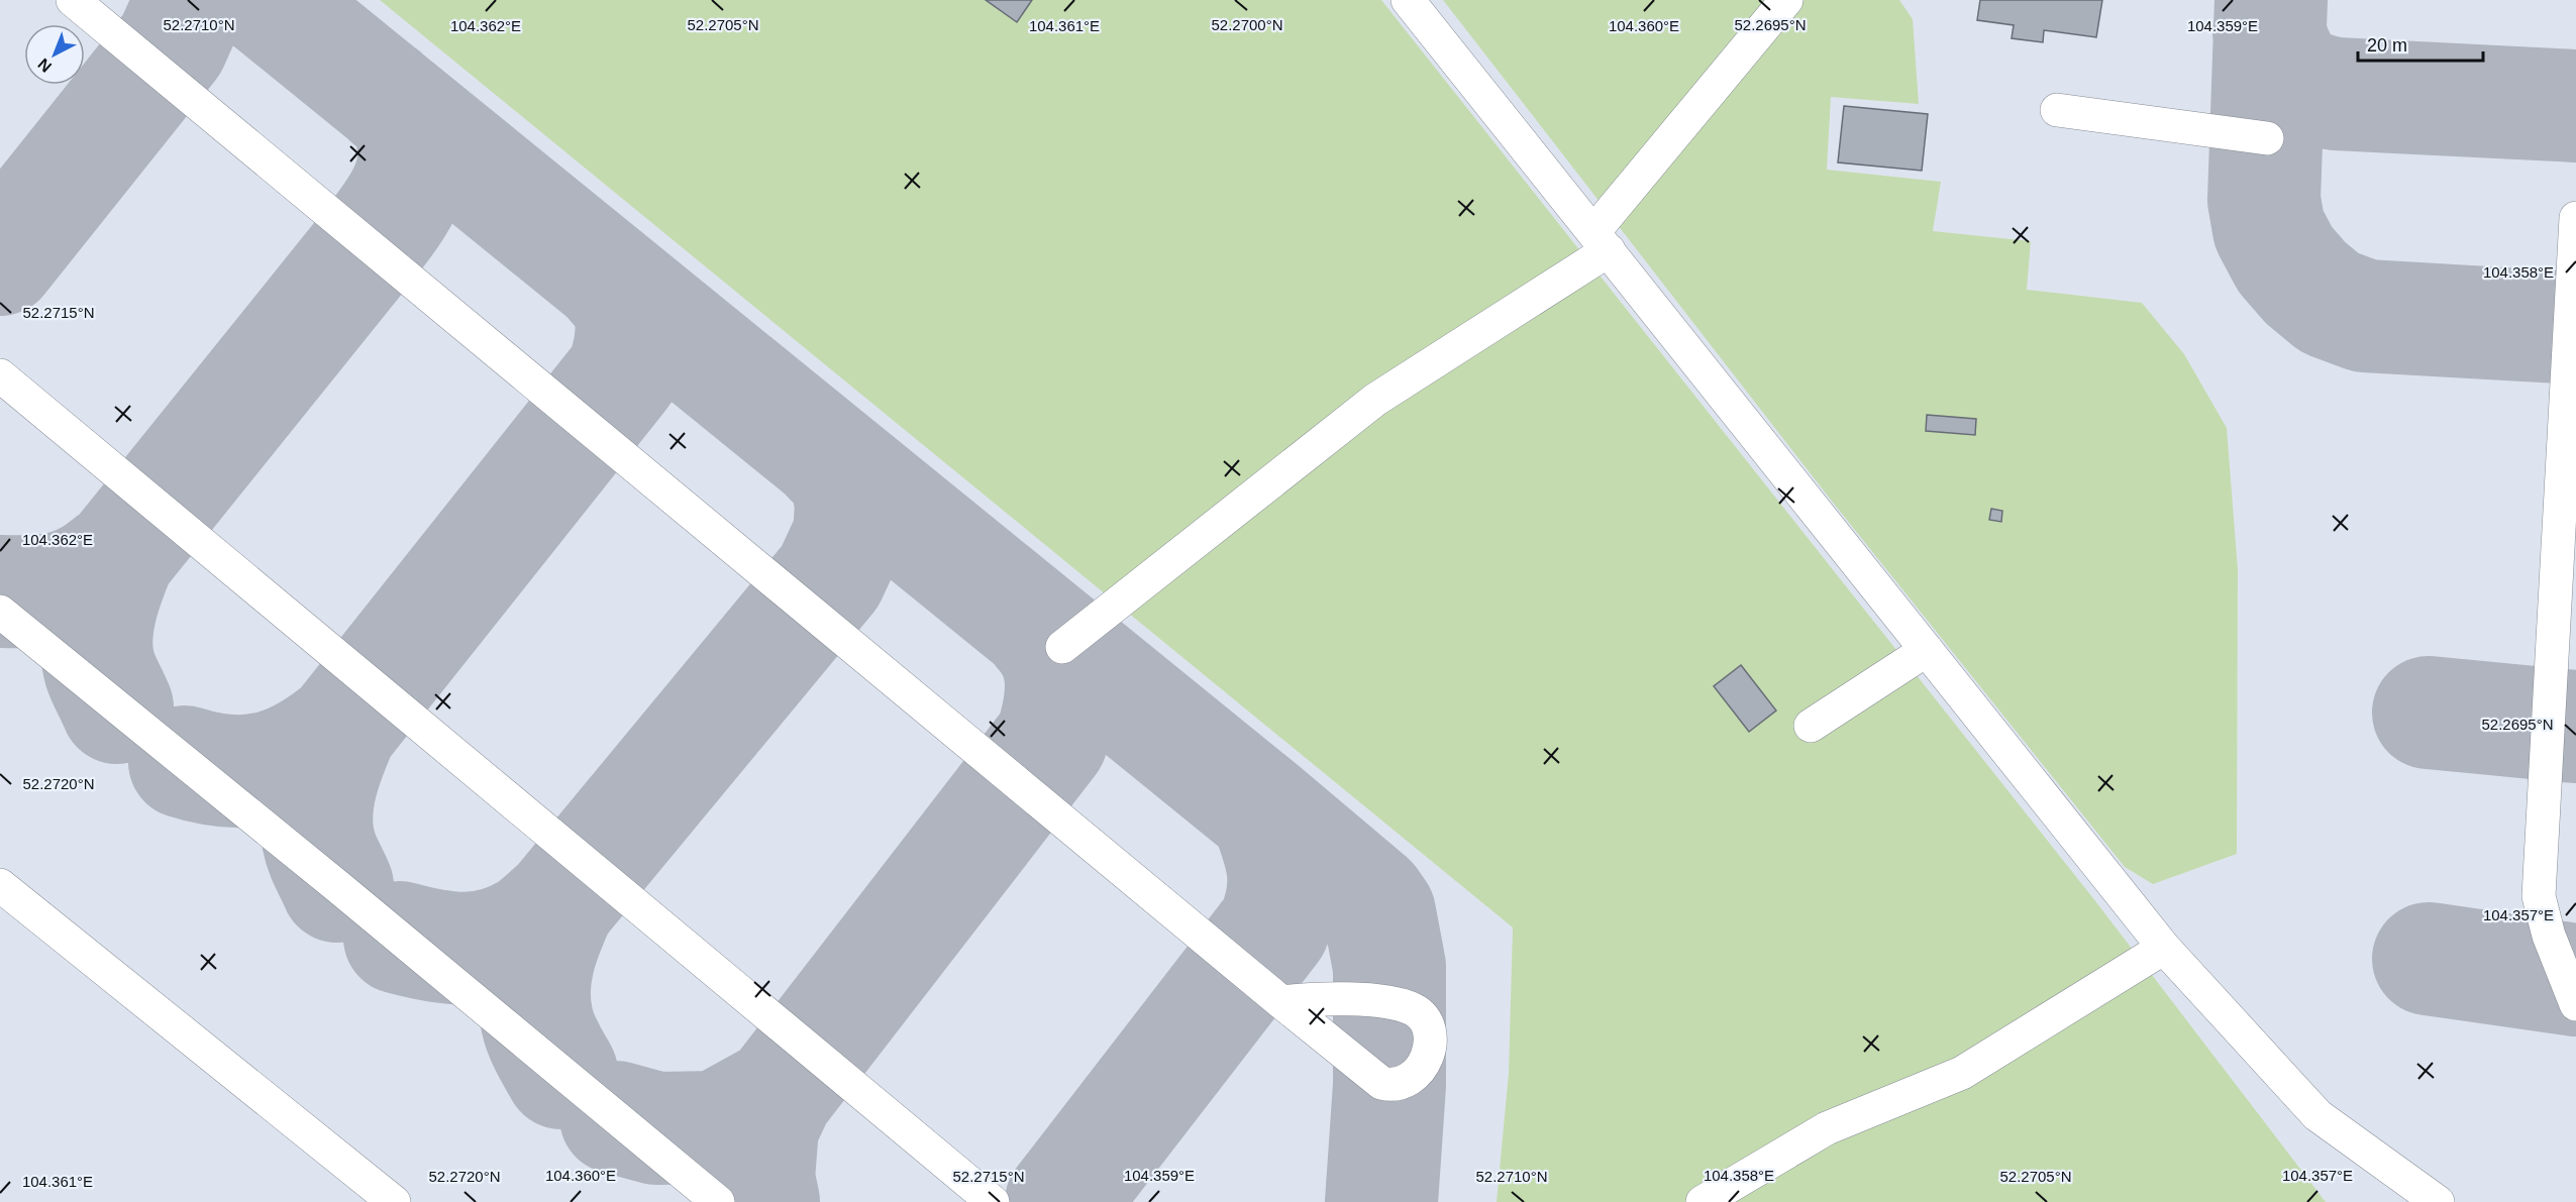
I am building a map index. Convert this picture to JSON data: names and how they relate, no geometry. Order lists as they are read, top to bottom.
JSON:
{
  "scale_bar": "20 m",
  "north": "bottom left",
  "coordinates": [
    "52.2695°N",
    "52.2710°N",
    "52.2705°N",
    "52.2700°N",
    "104.362°E",
    "104.361°E",
    "104.360°E",
    "104.359°E",
    "104.358°E",
    "52.2715°N",
    "52.2720°N",
    "104.357°E"
  ]
}
